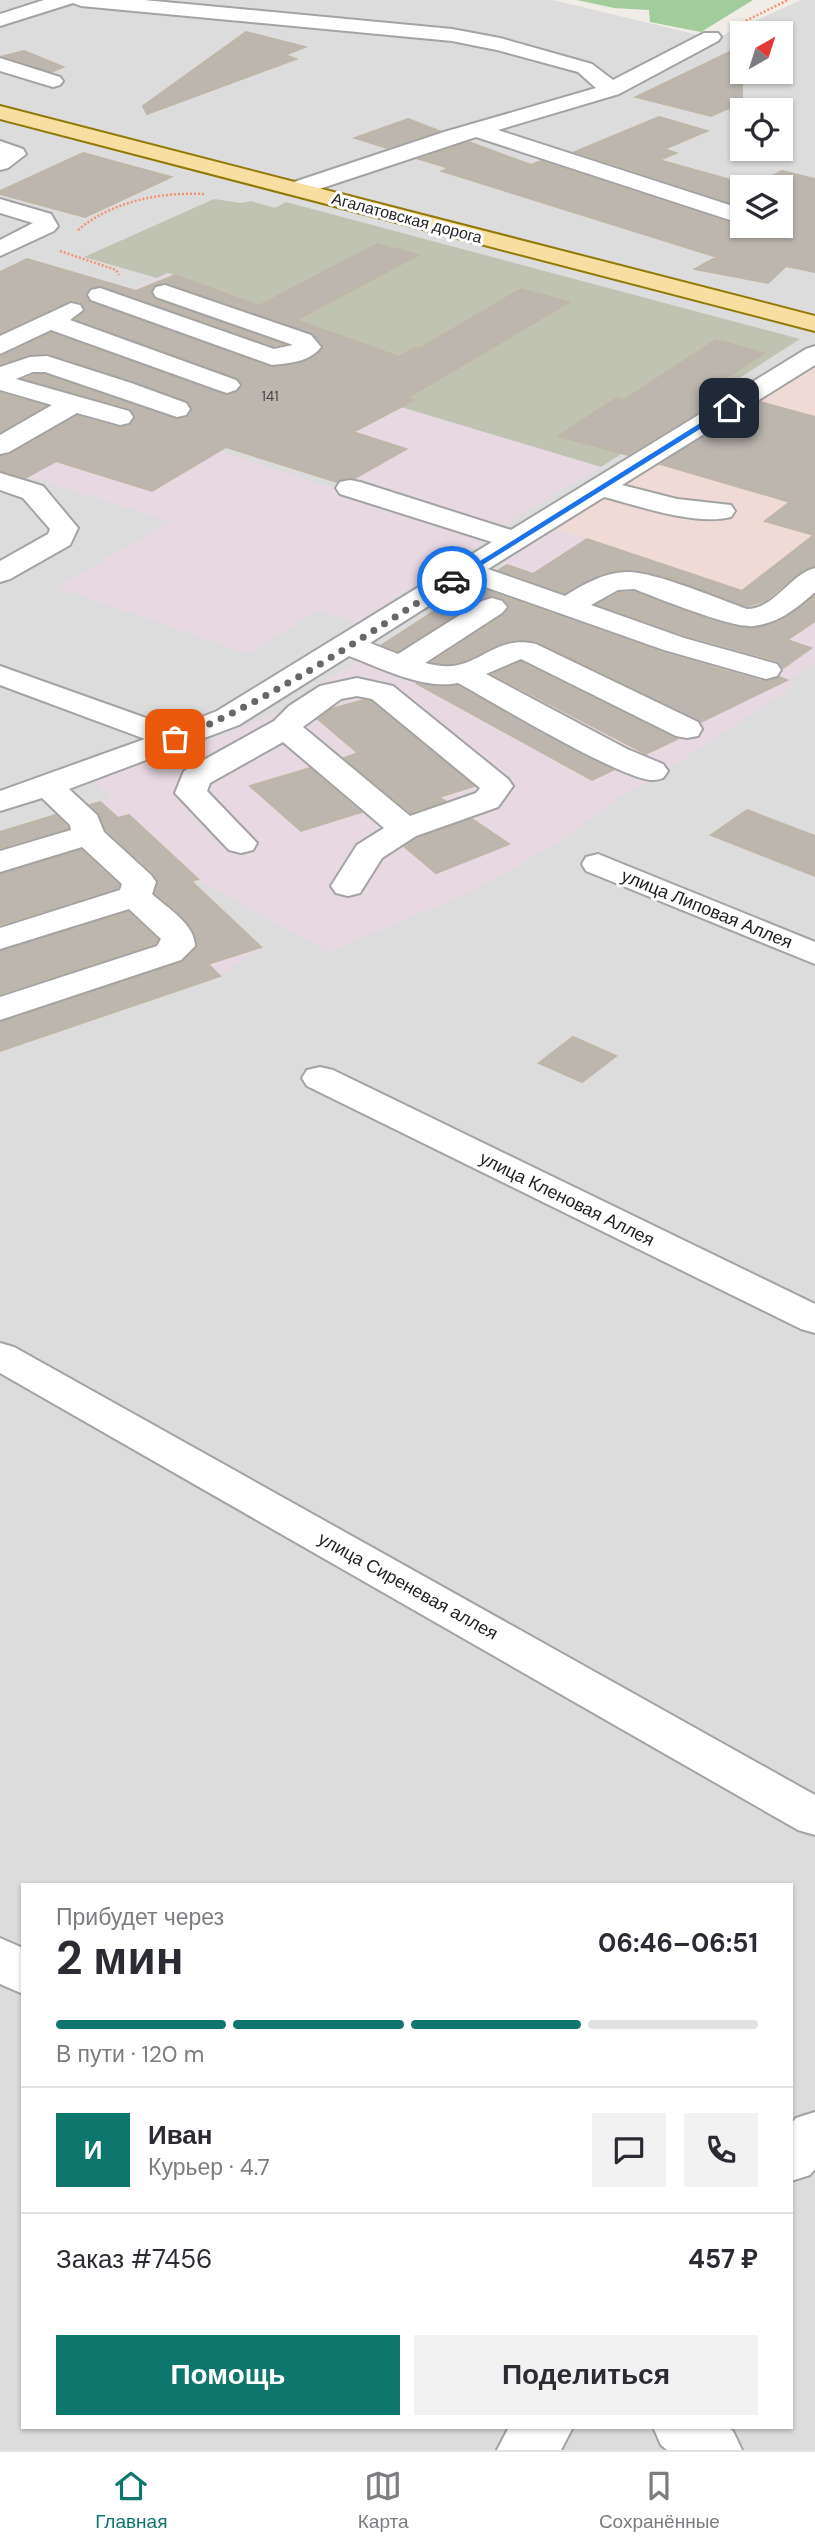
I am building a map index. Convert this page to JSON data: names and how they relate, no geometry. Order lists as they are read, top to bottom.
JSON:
{
  "streets": {
    "main road": ["Агалатовская дорога"],
    "street": ["улица Липовая Аллея", "улица Кленовая Аллея", "улица Сиреневая аллея"]
  },
  "house_numbers": ["141"],
  "north": "top right",
  "page": {
    "heading": ["2 мин", "Прибудет через", "06:46–06:51"],
    "panel": [
      "Иван",
      "Курьер · 4.7",
      "Заказ #7456",
      "457 ₽"
    ],
    "bar": "В пути · 120 m",
    "round": "И",
    "buttons": ["Помощь", "Поделиться"],
    "tabs": ["Главная", "Карта", "Сохранённые"]
  }
}
